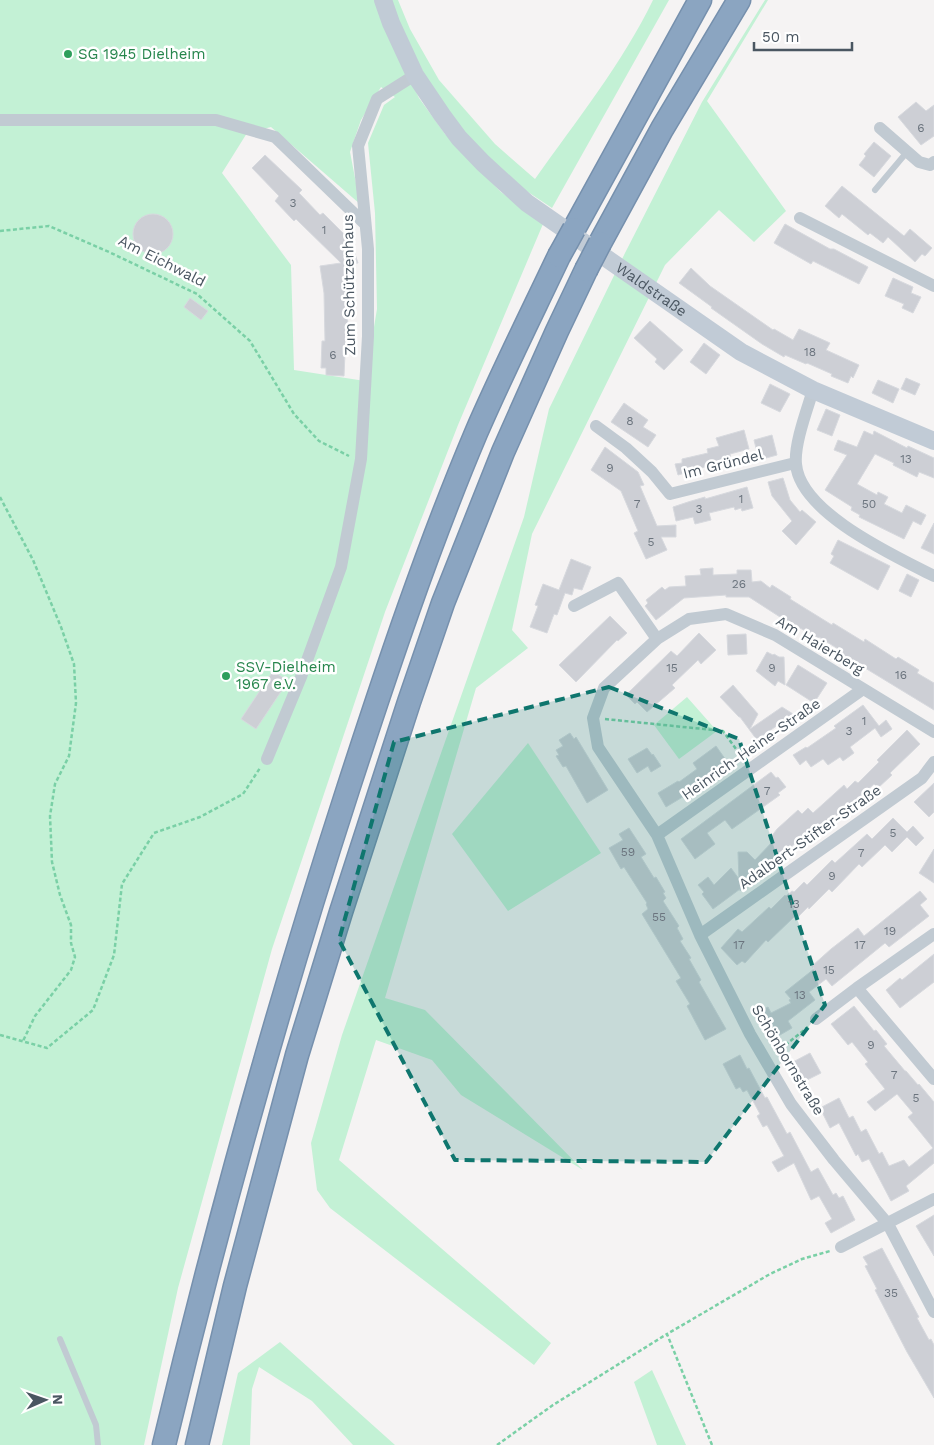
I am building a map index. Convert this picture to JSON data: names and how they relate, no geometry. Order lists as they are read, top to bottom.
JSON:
{
  "streets": {
    "street": [
      "Zum Schützenhaus",
      "Waldstraße",
      "Im Gründel",
      "Am Haierberg",
      "Heinrich-Heine-Straße",
      "Adalbert-Stifter-Straße",
      "Schönbornstraße"
    ],
    "path": ["Am Eichwald"]
  },
  "crossings": [
    ["Am Eichwald", "Zum Schützenhaus"],
    ["Zum Schützenhaus", "Waldstraße"],
    ["Am Haierberg", "Heinrich-Heine-Straße"],
    ["Am Haierberg", "Schönbornstraße"],
    ["Heinrich-Heine-Straße", "Schönbornstraße"],
    ["Adalbert-Stifter-Straße", "Schönbornstraße"]
  ],
  "places": ["SG 1945 Dielheim", "SSV-Dielheim 1967 e.V."],
  "house_numbers": [
    "6",
    "3",
    "1",
    "18",
    "6",
    "8",
    "13",
    "9",
    "1",
    "7",
    "50",
    "3",
    "5",
    "26",
    "15",
    "9",
    "16",
    "1",
    "3",
    "7",
    "5",
    "59",
    "7",
    "9",
    "13",
    "55",
    "19",
    "17",
    "17",
    "15",
    "13",
    "9",
    "7",
    "5",
    "35"
  ],
  "scale_bar": "50 m",
  "north": "right"
}
